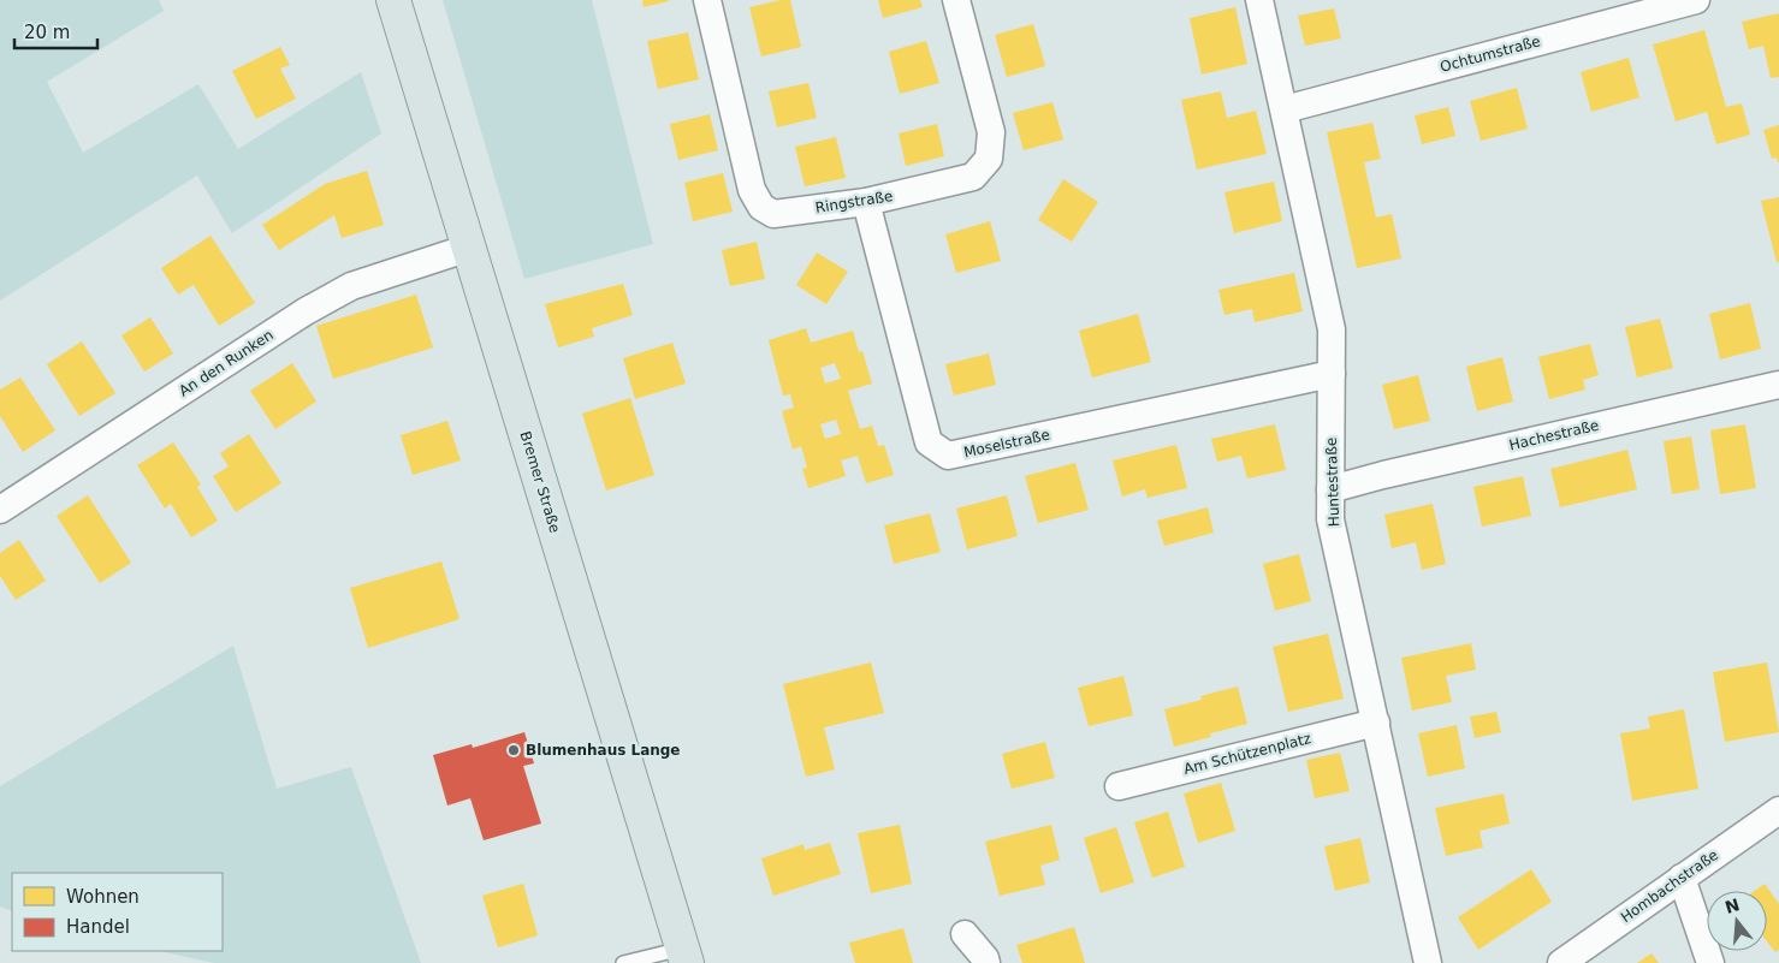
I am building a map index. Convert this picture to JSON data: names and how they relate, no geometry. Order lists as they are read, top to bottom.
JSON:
{
  "streets": {
    "main road": ["Bremer Straße"],
    "street": [
      "Ochtumstraße",
      "Ringstraße",
      "An den Runken",
      "Hachestraße",
      "Moselstraße",
      "Huntestraße",
      "Am Schützenplatz",
      "Hombachstraße"
    ]
  },
  "crossings": [
    ["Ochtumstraße", "Huntestraße"],
    ["Ringstraße", "Moselstraße"],
    ["An den Runken", "Bremer Straße"],
    ["Hachestraße", "Huntestraße"],
    ["Moselstraße", "Huntestraße"],
    ["Huntestraße", "Am Schützenplatz"]
  ],
  "places": ["Blumenhaus Lange"],
  "legend": ["Wohnen", "Handel"],
  "scale_bar": "20 m",
  "north": "top"
}
